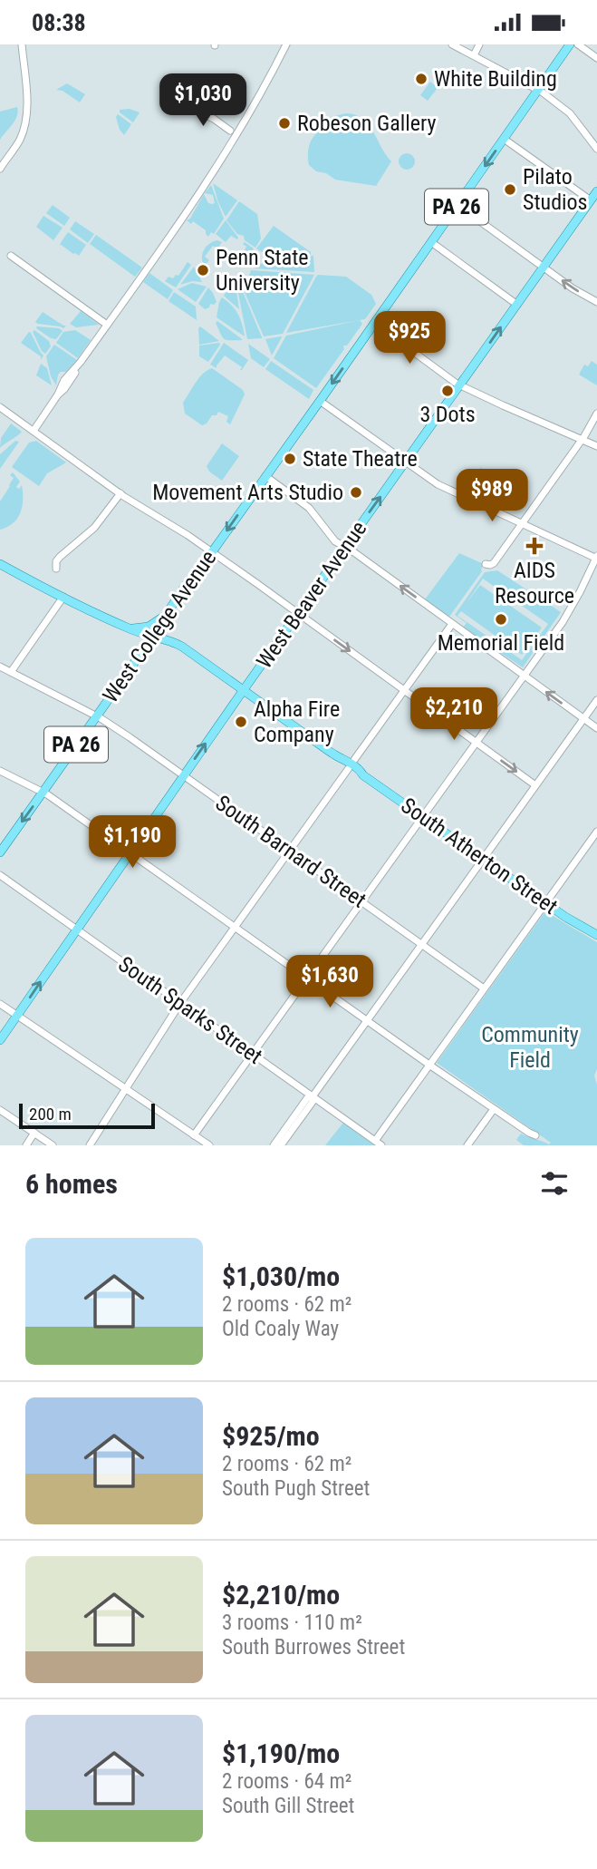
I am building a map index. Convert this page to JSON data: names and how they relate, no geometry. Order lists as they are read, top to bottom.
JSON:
{
  "streets": {
    "main road": [
      "PA 26",
      "West Beaver Avenue",
      "West College Avenue",
      "South Atherton Street"
    ],
    "street": ["South Barnard Street", "South Sparks Street"]
  },
  "crossings": [
    ["PA 26", "West College Avenue"],
    ["West Beaver Avenue", "South Barnard Street"],
    ["West Beaver Avenue", "South Atherton Street"],
    ["West Beaver Avenue", "South Sparks Street"],
    ["West College Avenue", "South Barnard Street"],
    ["West College Avenue", "South Atherton Street"]
  ],
  "one_way": ["West Beaver Avenue"],
  "parks": ["Community Field"],
  "places": {
    "other": [
      "White Building",
      "Robeson Gallery",
      "Pilato Studios",
      "Penn State University",
      "3 Dots",
      "State Theatre",
      "Movement Arts Studio",
      "Memorial Field",
      "Alpha Fire Company"
    ],
    "health": ["AIDS Resource"]
  },
  "scale_bar": "200 m",
  "page": {
    "status": "08:38",
    "price": [
      "$1,030",
      "$925",
      "$989",
      "$2,210",
      "$1,190",
      "$1,630"
    ],
    "scale": "200 m",
    "heading": "6 homes",
    "list": [
      {
        "name": "$1,030/mo",
        "note": "2 rooms · 62 m² · Old Coaly Way"
      },
      {
        "name": "$925/mo",
        "note": "2 rooms · 62 m² · South Pugh Street"
      },
      {
        "name": "$2,210/mo",
        "note": "3 rooms · 110 m² · South Burrowes Street"
      },
      {
        "name": "$1,190/mo",
        "note": "2 rooms · 64 m² · South Gill Street"
      }
    ]
  }
}
